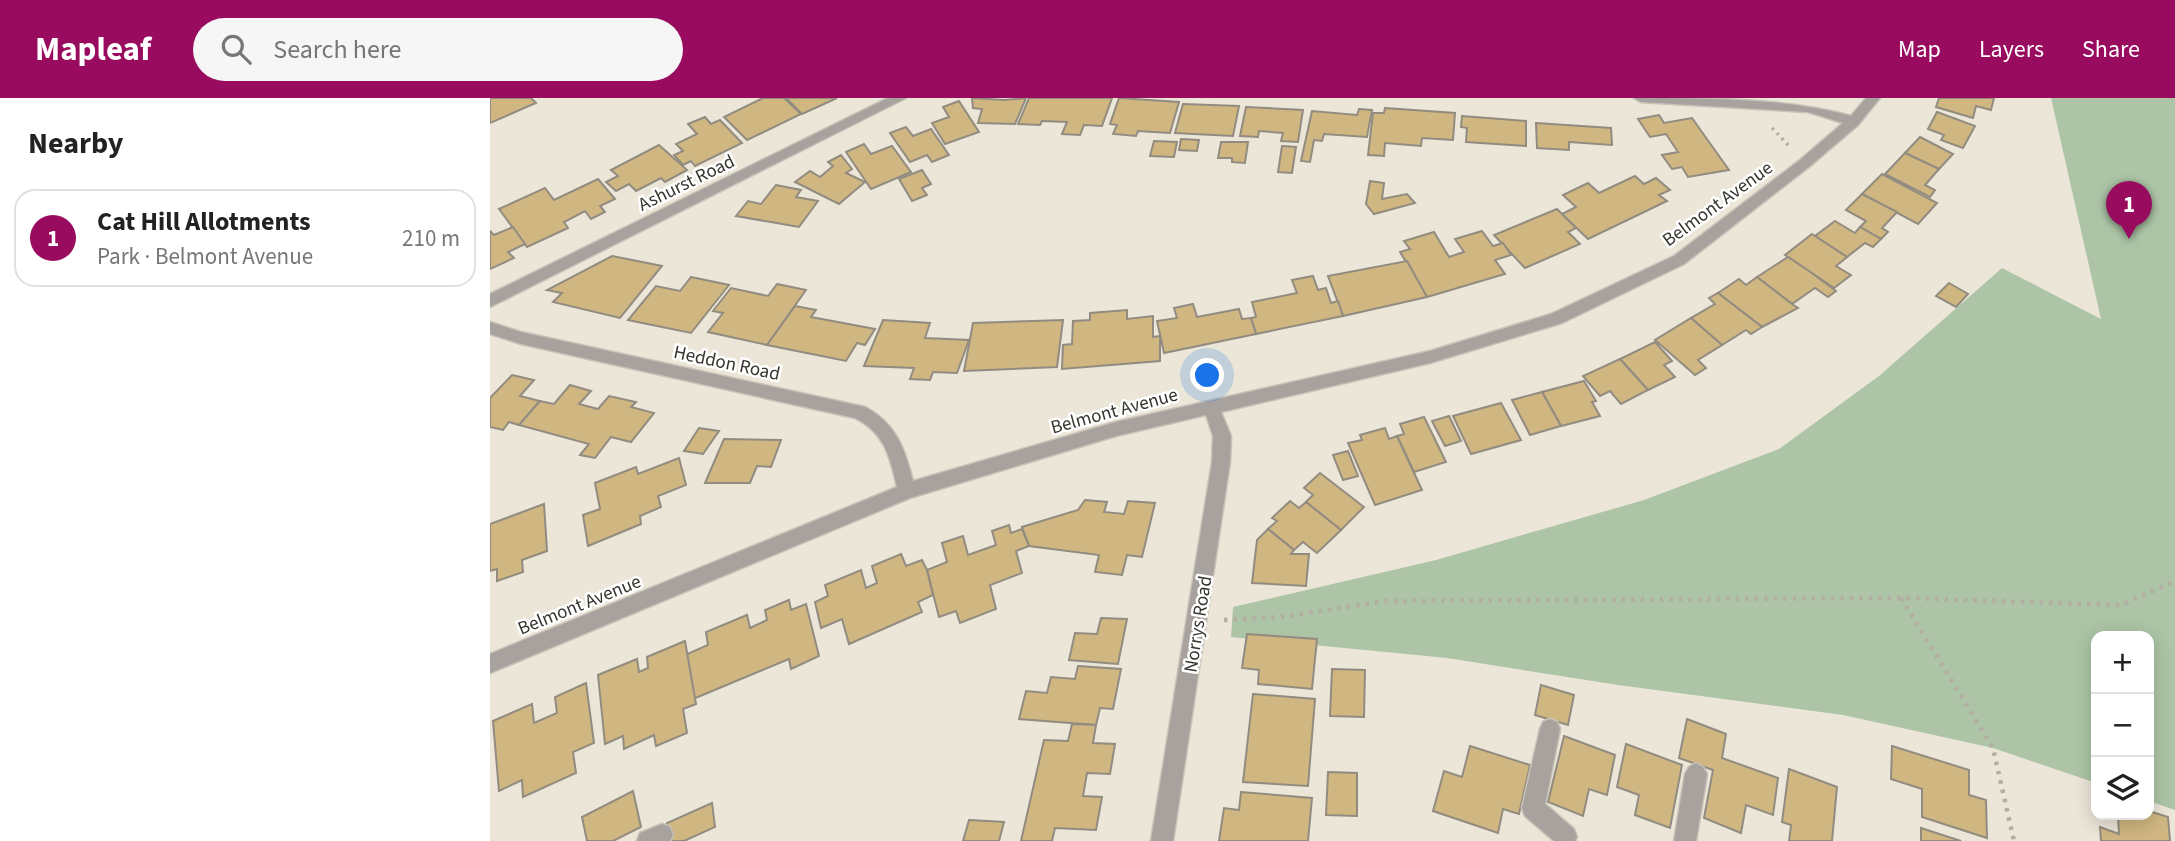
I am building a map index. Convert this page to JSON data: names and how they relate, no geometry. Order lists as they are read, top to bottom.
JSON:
{
  "streets": {
    "street": [
      "Ashurst Road",
      "Belmont Avenue",
      "Heddon Road",
      "Norrys Road"
    ]
  },
  "crossings": [
    ["Belmont Avenue", "Heddon Road"],
    ["Belmont Avenue", "Norrys Road"]
  ],
  "page": {
    "header": "Mapleaf",
    "search": "Search here",
    "nav": ["Map", "Layers", "Share"],
    "heading": "Nearby",
    "pins": "1",
    "list": [
      {
        "mark": "1",
        "name": "Cat Hill Allotments",
        "note": "Park · Belmont Avenue",
        "value": "210 m"
      }
    ],
    "map_buttons": ["+", "−"]
  }
}
